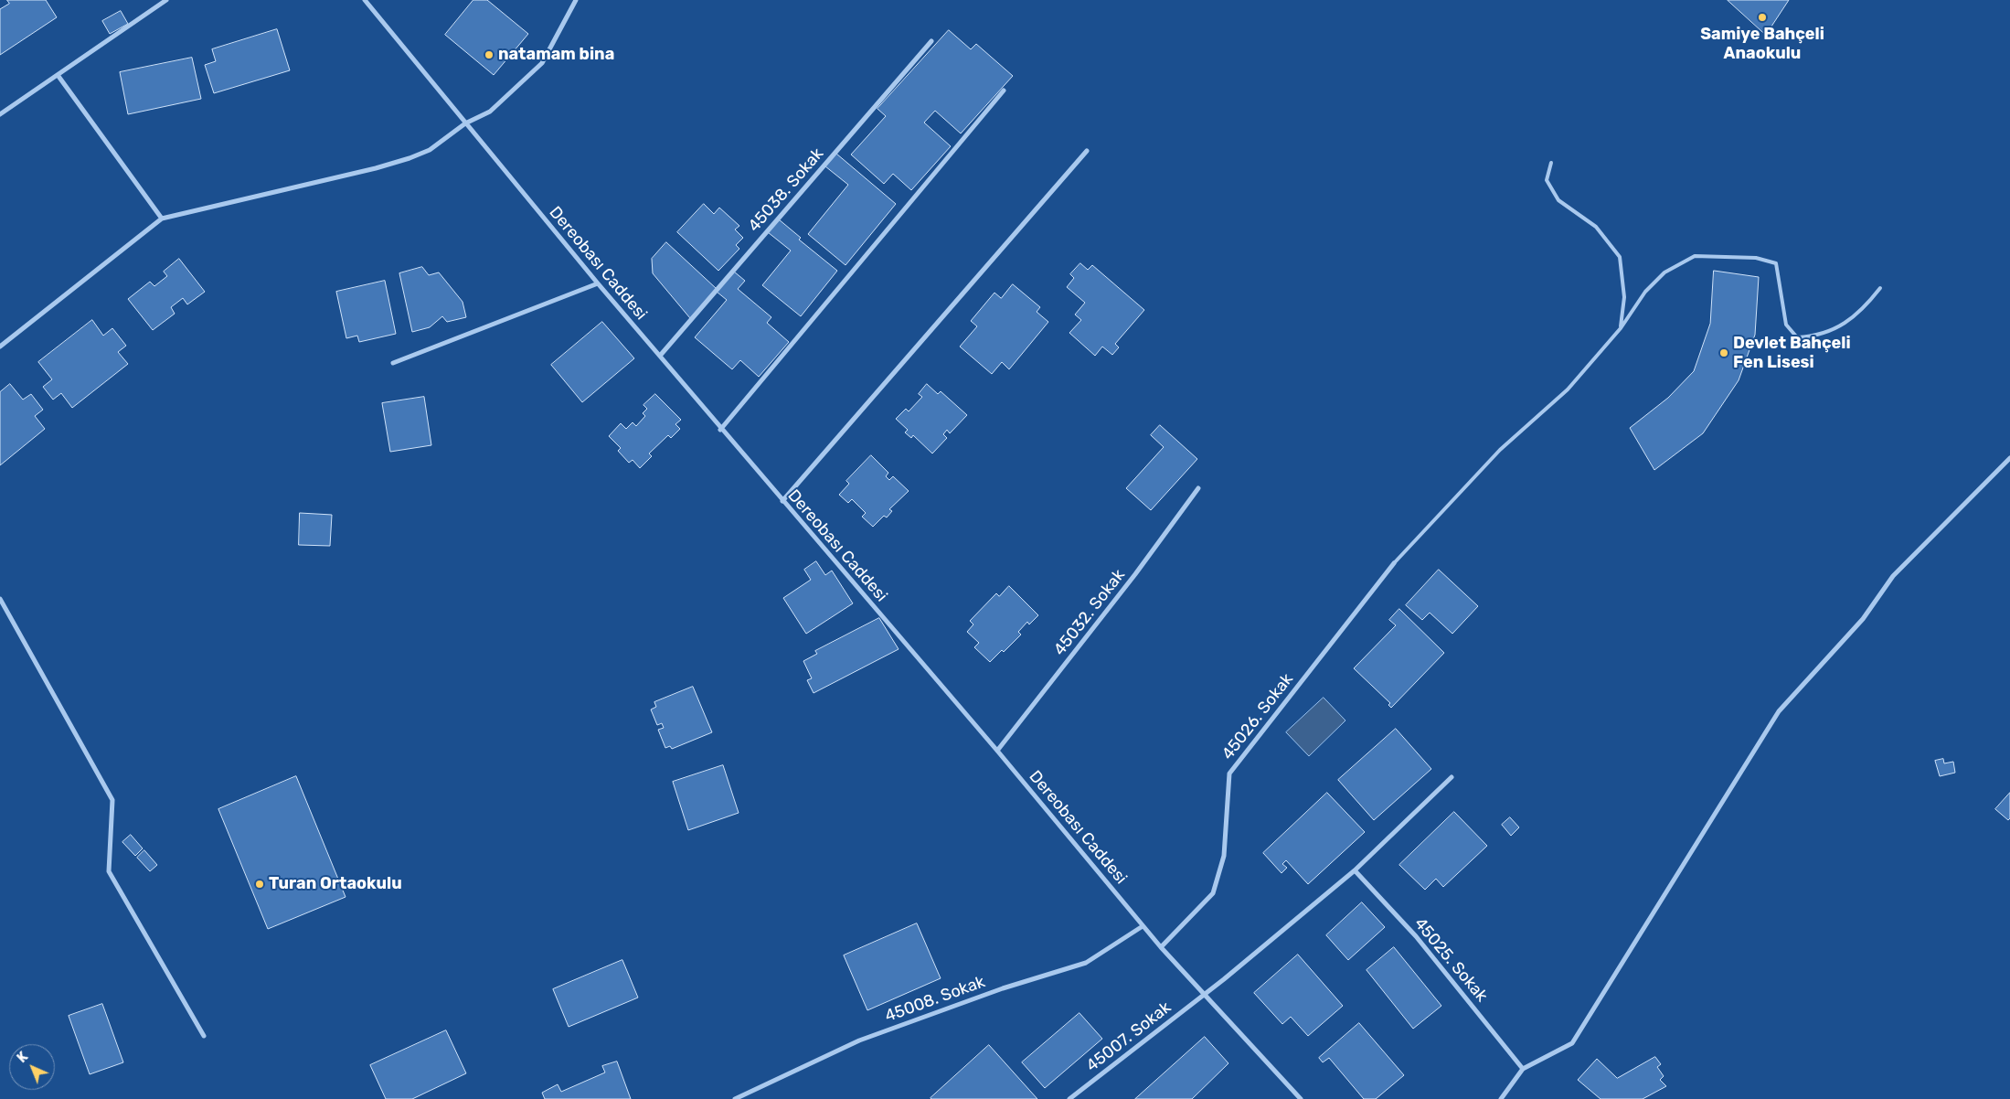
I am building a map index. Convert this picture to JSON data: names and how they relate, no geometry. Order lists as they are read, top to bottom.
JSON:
{
  "streets": {
    "street": [
      "45038. Sokak",
      "Dereobası Caddesi",
      "45032. Sokak",
      "45026. Sokak",
      "45025. Sokak",
      "45008. Sokak",
      "45007. Sokak"
    ]
  },
  "crossings": [
    ["45038. Sokak", "Dereobası Caddesi"],
    ["Dereobası Caddesi", "45032. Sokak"],
    ["Dereobası Caddesi", "45026. Sokak"],
    ["Dereobası Caddesi", "45008. Sokak"],
    ["Dereobası Caddesi", "45007. Sokak"]
  ],
  "places": [
    "Samiye Bahçeli Anaokulu",
    "natamam bina",
    "Devlet Bahçeli Fen Lisesi",
    "Turan Ortaokulu"
  ],
  "north": "top left"
}
